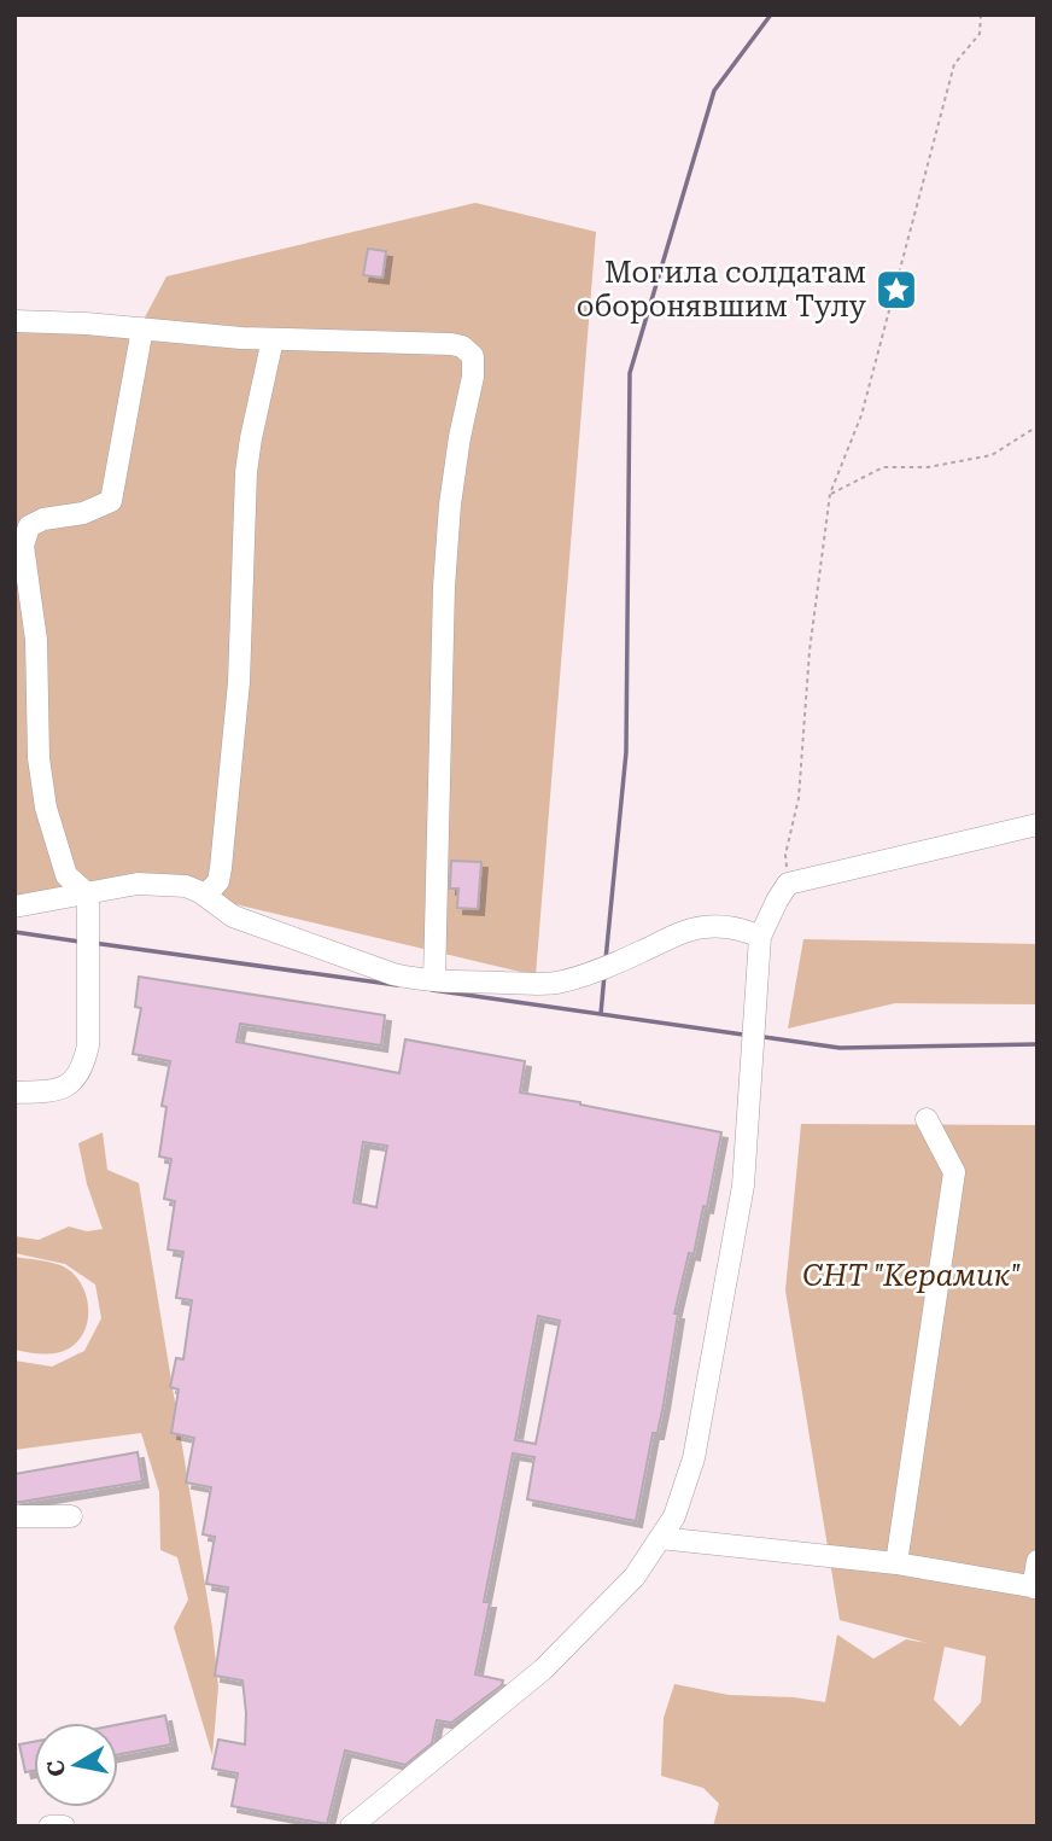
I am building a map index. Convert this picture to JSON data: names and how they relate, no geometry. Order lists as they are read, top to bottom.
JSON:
{
  "parks": ["СНТ \"Керамик\""],
  "places": {
    "place": ["Могила солдатам оборонявшим Тулу"]
  },
  "north": "left"
}
